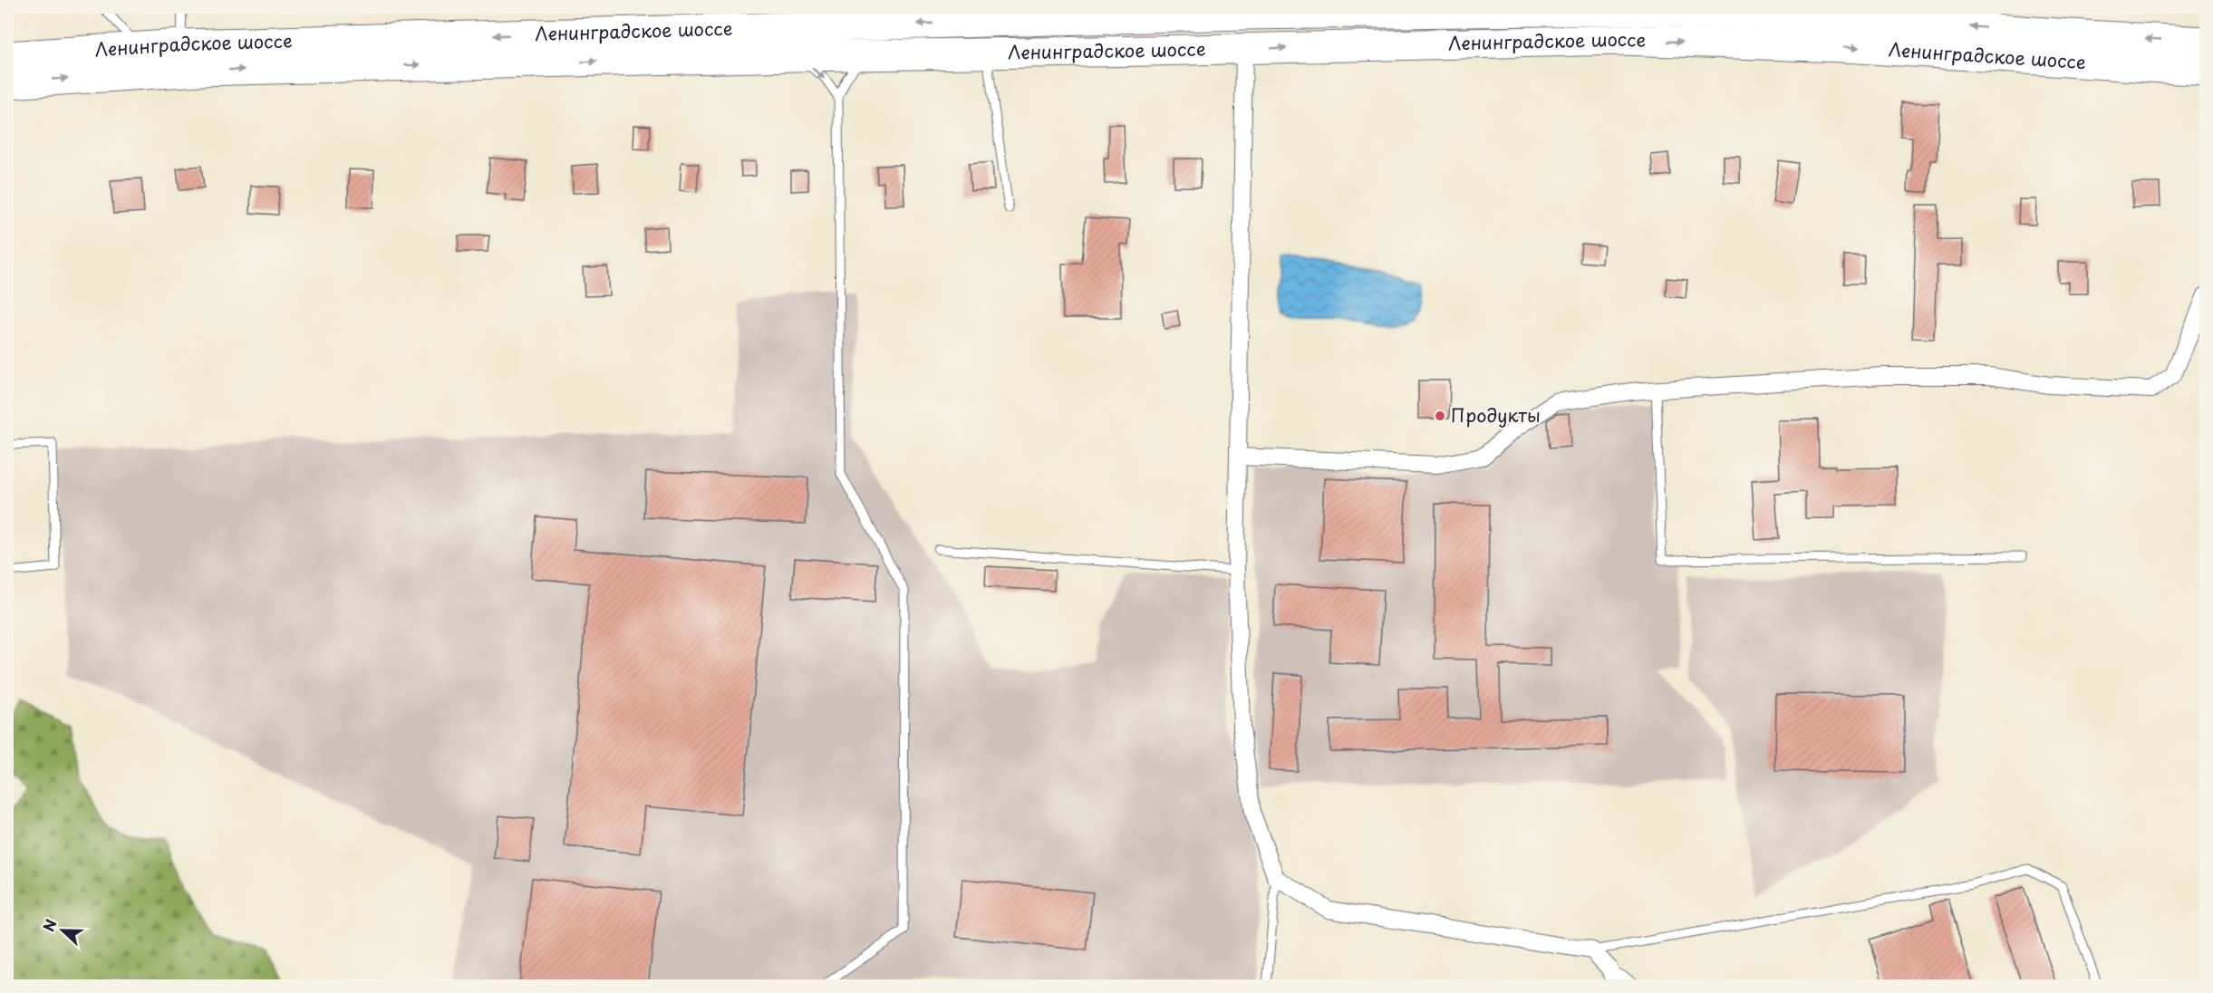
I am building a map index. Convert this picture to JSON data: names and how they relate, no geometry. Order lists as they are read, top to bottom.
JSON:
{
  "streets": {
    "highway": ["Ленинградское шоссе"]
  },
  "places": ["Продукты"],
  "north": "left"
}
